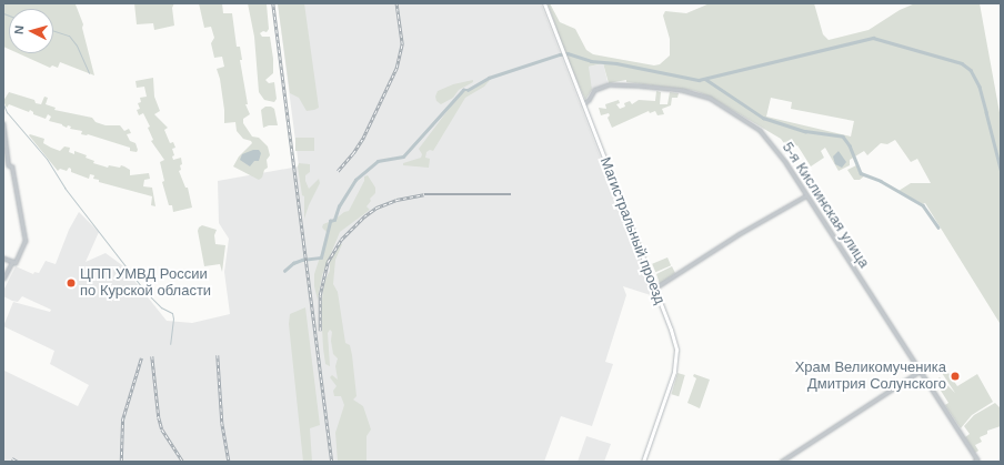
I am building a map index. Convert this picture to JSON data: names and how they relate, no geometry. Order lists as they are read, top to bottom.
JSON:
{
  "streets": {
    "main road": ["Магистральный проезд"],
    "street": ["5-я Кислинская улица"]
  },
  "crossings": [
    ["5-я Кислинская улица", "Магистральный проезд"]
  ],
  "places": ["ЦПП УМВД России по Курской области", "Храм Великомученика Дмитрия Солунского"],
  "north": "left"
}
